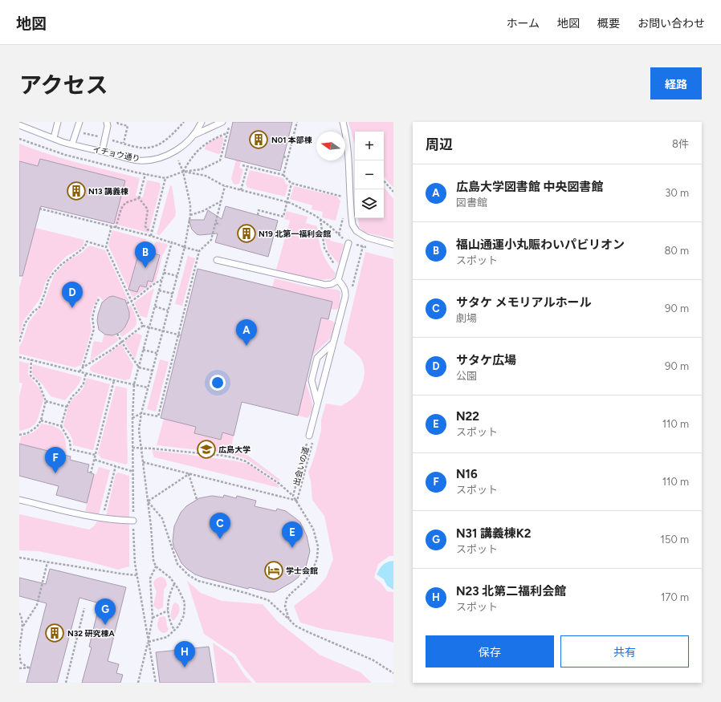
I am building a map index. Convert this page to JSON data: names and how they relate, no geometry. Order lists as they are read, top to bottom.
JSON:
{
  "streets": {
    "lane": ["イチョウ通り", "出会いの道"]
  },
  "places": {
    "building": [
      "N01 本部棟",
      "N13 講義棟",
      "N19 北第一福利会館",
      "N32 研究棟A"
    ],
    "school or university": ["広島大学"],
    "hotel": ["学士会館"]
  },
  "north": "left",
  "page": {
    "header": "地図",
    "nav": [
      "ホーム",
      "地図",
      "概要",
      "お問い合わせ"
    ],
    "title": "アクセス",
    "buttons": [
      "経路",
      ["保存", "共有"]
    ],
    "heading": ["周辺", "8件"],
    "map_buttons": ["+", "−"],
    "list": [
      {
        "mark": "A",
        "name": "広島大学図書館 中央図書館",
        "note": "図書館",
        "value": "30 m"
      },
      {
        "mark": "B",
        "name": "福山通運小丸賑わいパビリオン",
        "note": "スポット",
        "value": "80 m"
      },
      {
        "mark": "C",
        "name": "サタケ メモリアルホール",
        "note": "劇場",
        "value": "90 m"
      },
      {
        "mark": "D",
        "name": "サタケ広場",
        "note": "公園",
        "value": "90 m"
      },
      {
        "mark": "E",
        "name": "N22",
        "note": "スポット",
        "value": "110 m"
      },
      {
        "mark": "F",
        "name": "N16",
        "note": "スポット",
        "value": "110 m"
      },
      {
        "mark": "G",
        "name": "N31 講義棟K2",
        "note": "スポット",
        "value": "150 m"
      },
      {
        "mark": "H",
        "name": "N23 北第二福利会館",
        "note": "スポット",
        "value": "170 m"
      }
    ],
    "pins": [
      "B",
      "D",
      "A",
      "F",
      "C",
      "E",
      "G",
      "H"
    ]
  }
}
